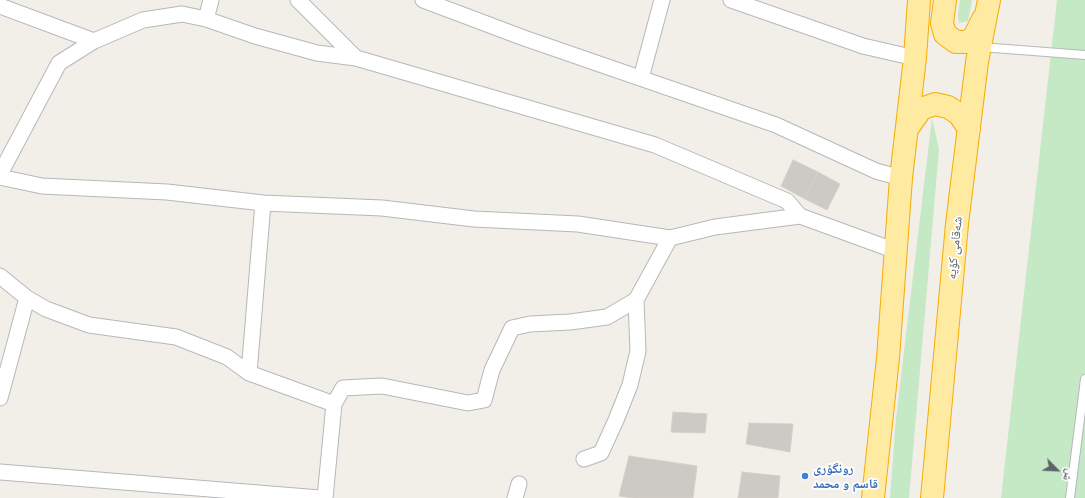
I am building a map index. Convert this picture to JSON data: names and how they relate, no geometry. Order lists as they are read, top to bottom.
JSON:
{
  "streets": {
    "highway": ["شەقامی کۆیە"]
  },
  "places": ["رونگۆری قاسم و محمد"],
  "north": "bottom right"
}
